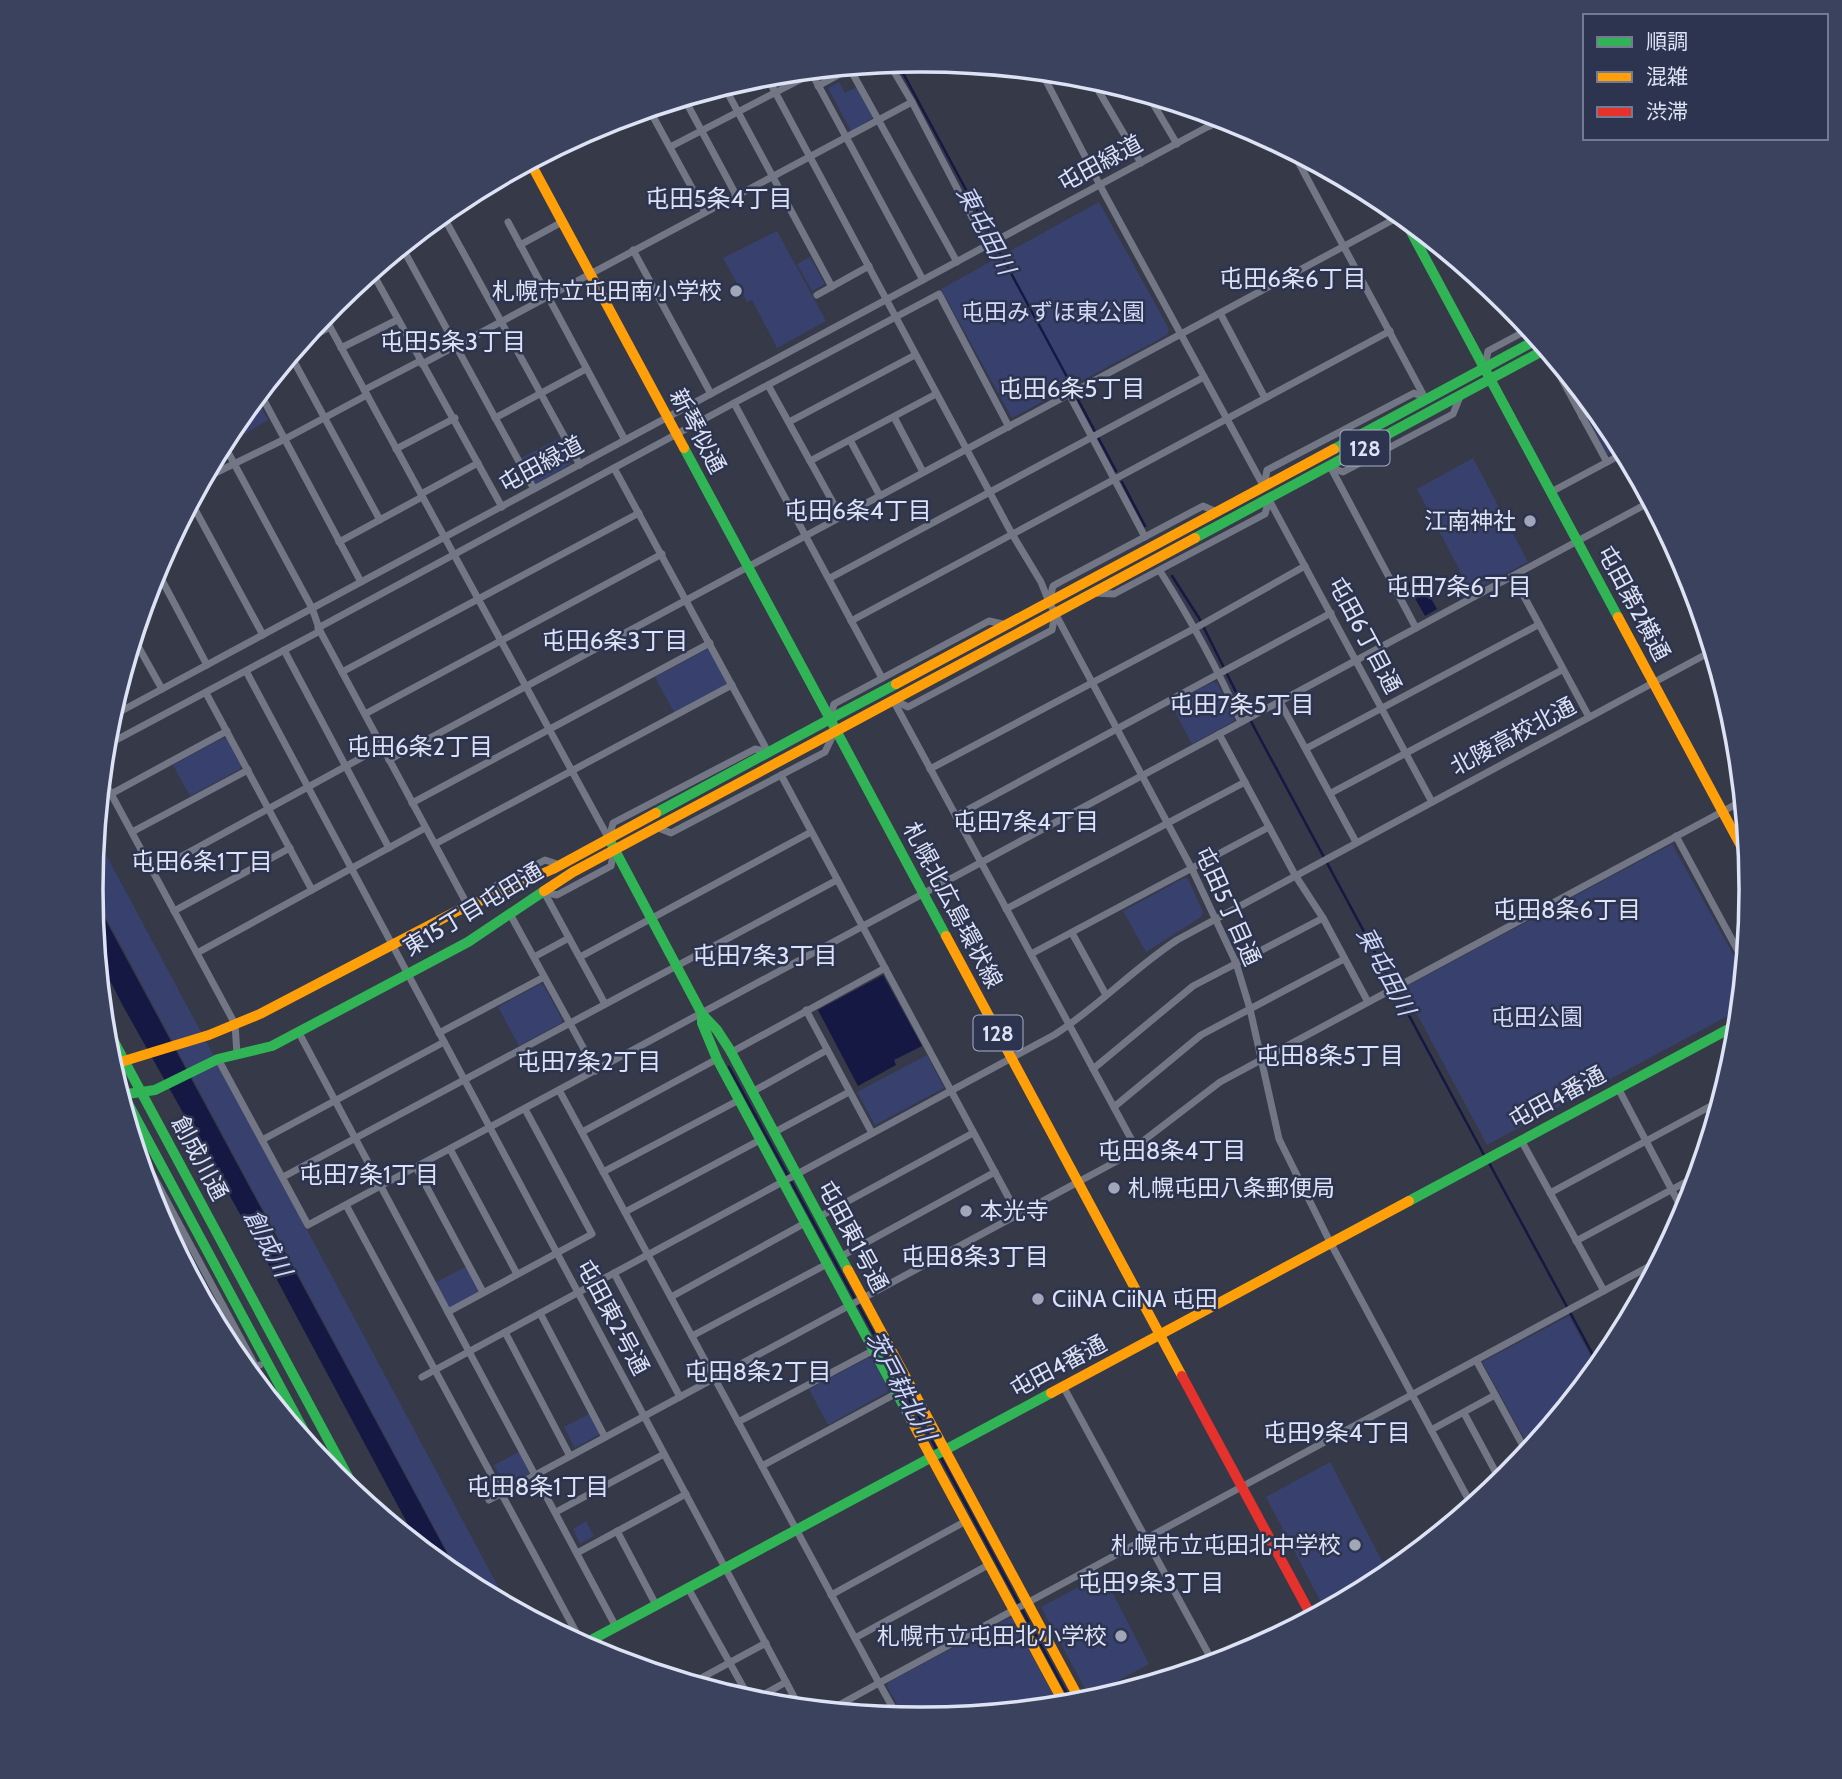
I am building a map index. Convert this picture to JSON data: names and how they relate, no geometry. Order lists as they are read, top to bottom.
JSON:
{
  "streets": {
    "main road": [
      "新琴似通",
      "128",
      "屯田第2横通",
      "札幌北広島環状線",
      "東15丁目屯田通",
      "屯田4番通",
      "創成川通",
      "屯田東1号通"
    ],
    "street": [
      "屯田緑道",
      "屯田6丁目通",
      "北陵高校北通",
      "屯田5丁目通",
      "屯田東2号通"
    ]
  },
  "crossings": [
    ["屯田緑道", "新琴似通"],
    ["屯田緑道", "屯田6丁目通"],
    ["屯田緑道", "屯田5丁目通"],
    ["新琴似通", "128"],
    ["新琴似通", "札幌北広島環状線"],
    ["新琴似通", "東15丁目屯田通"],
    ["128", "屯田第2横通"],
    ["128", "屯田6丁目通"],
    ["128", "札幌北広島環状線"],
    ["128", "屯田5丁目通"],
    ["128", "東15丁目屯田通"],
    ["屯田第2横通", "北陵高校北通"],
    ["屯田6丁目通", "北陵高校北通"],
    ["札幌北広島環状線", "東15丁目屯田通"],
    ["札幌北広島環状線", "屯田4番通"],
    ["屯田5丁目通", "屯田4番通"],
    ["東15丁目屯田通", "創成川通"],
    ["東15丁目屯田通", "屯田東1号通"],
    ["東15丁目屯田通", "屯田東2号通"],
    ["屯田4番通", "屯田東1号通"],
    ["屯田4番通", "屯田東2号通"]
  ],
  "districts": [
    "屯田5条4丁目",
    "屯田6条6丁目",
    "屯田5条3丁目",
    "屯田6条5丁目",
    "屯田6条4丁目",
    "屯田7条6丁目",
    "屯田6条3丁目",
    "屯田7条5丁目",
    "屯田6条2丁目",
    "屯田7条4丁目",
    "屯田6条1丁目",
    "屯田8条6丁目",
    "屯田7条3丁目",
    "屯田8条5丁目",
    "屯田7条2丁目",
    "屯田8条4丁目",
    "屯田7条1丁目",
    "屯田8条3丁目",
    "屯田8条2丁目",
    "屯田9条4丁目",
    "屯田8条1丁目",
    "屯田9条3丁目"
  ],
  "water": ["東屯田川", "創成川", "茨戸耕北川"],
  "parks": ["屯田みずほ東公園", "屯田公園"],
  "places": [
    "札幌市立屯田南小学校",
    "江南神社",
    "札幌屯田八条郵便局",
    "本光寺",
    "CiiNA CiiNA 屯田",
    "札幌市立屯田北中学校",
    "札幌市立屯田北小学校"
  ],
  "legend": ["順調", "混雑", "渋滞"]
}
